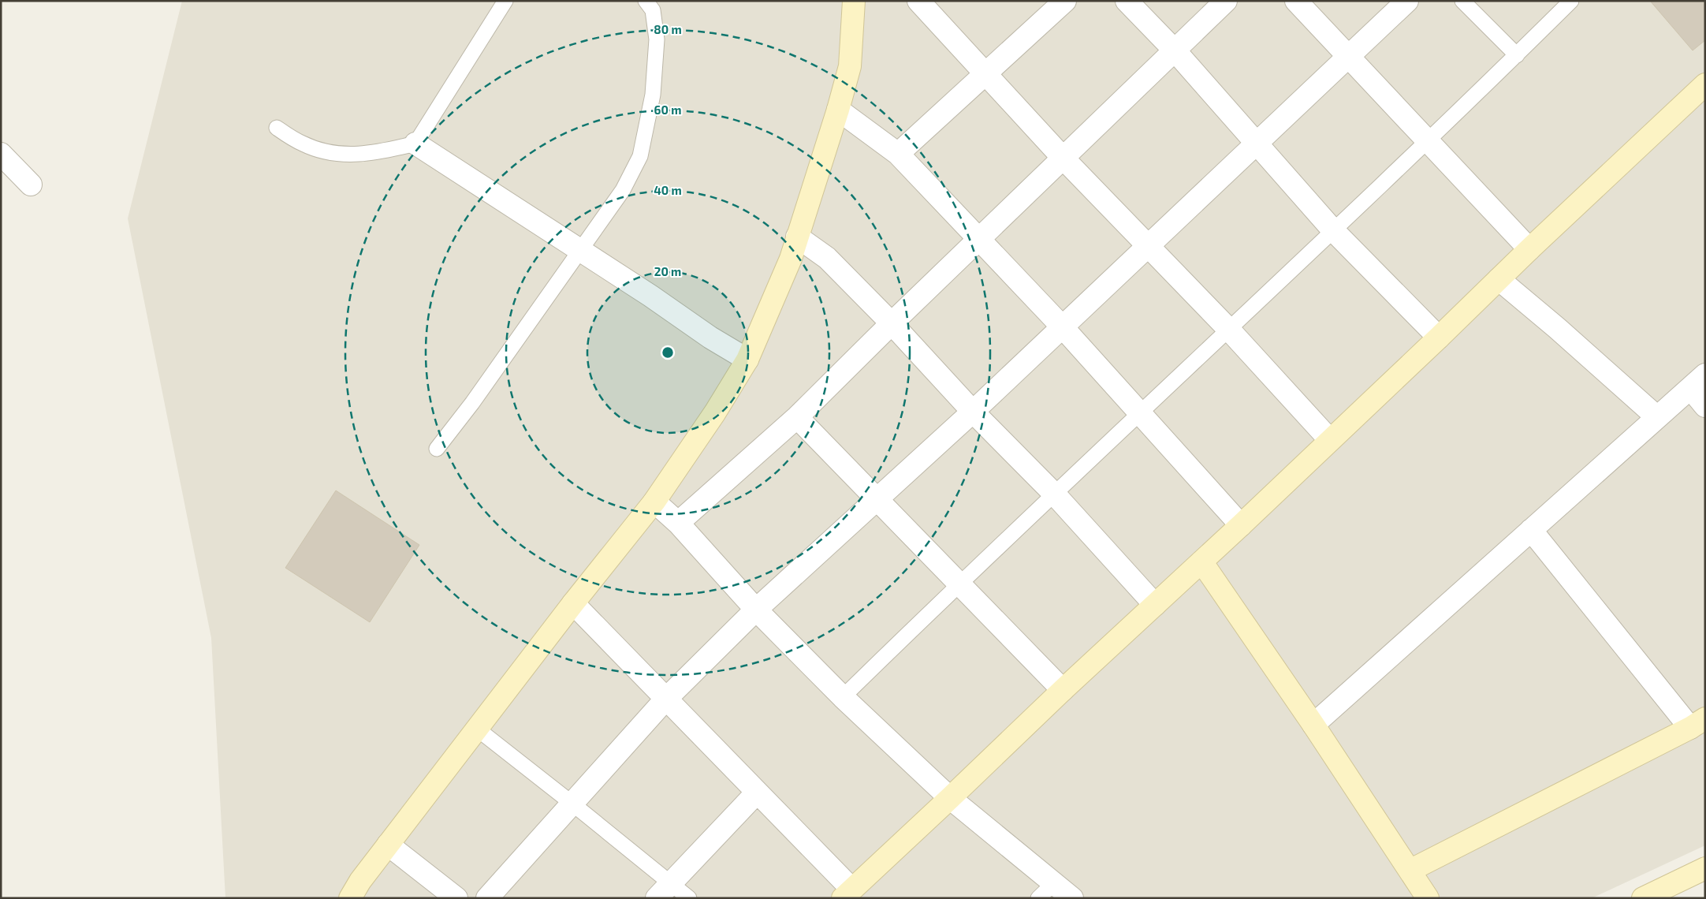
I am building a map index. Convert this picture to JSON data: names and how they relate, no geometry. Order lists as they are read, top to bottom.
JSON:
{
  "rings": [
    "80 m",
    "60 m",
    "40 m",
    "20 m"
  ]
}
